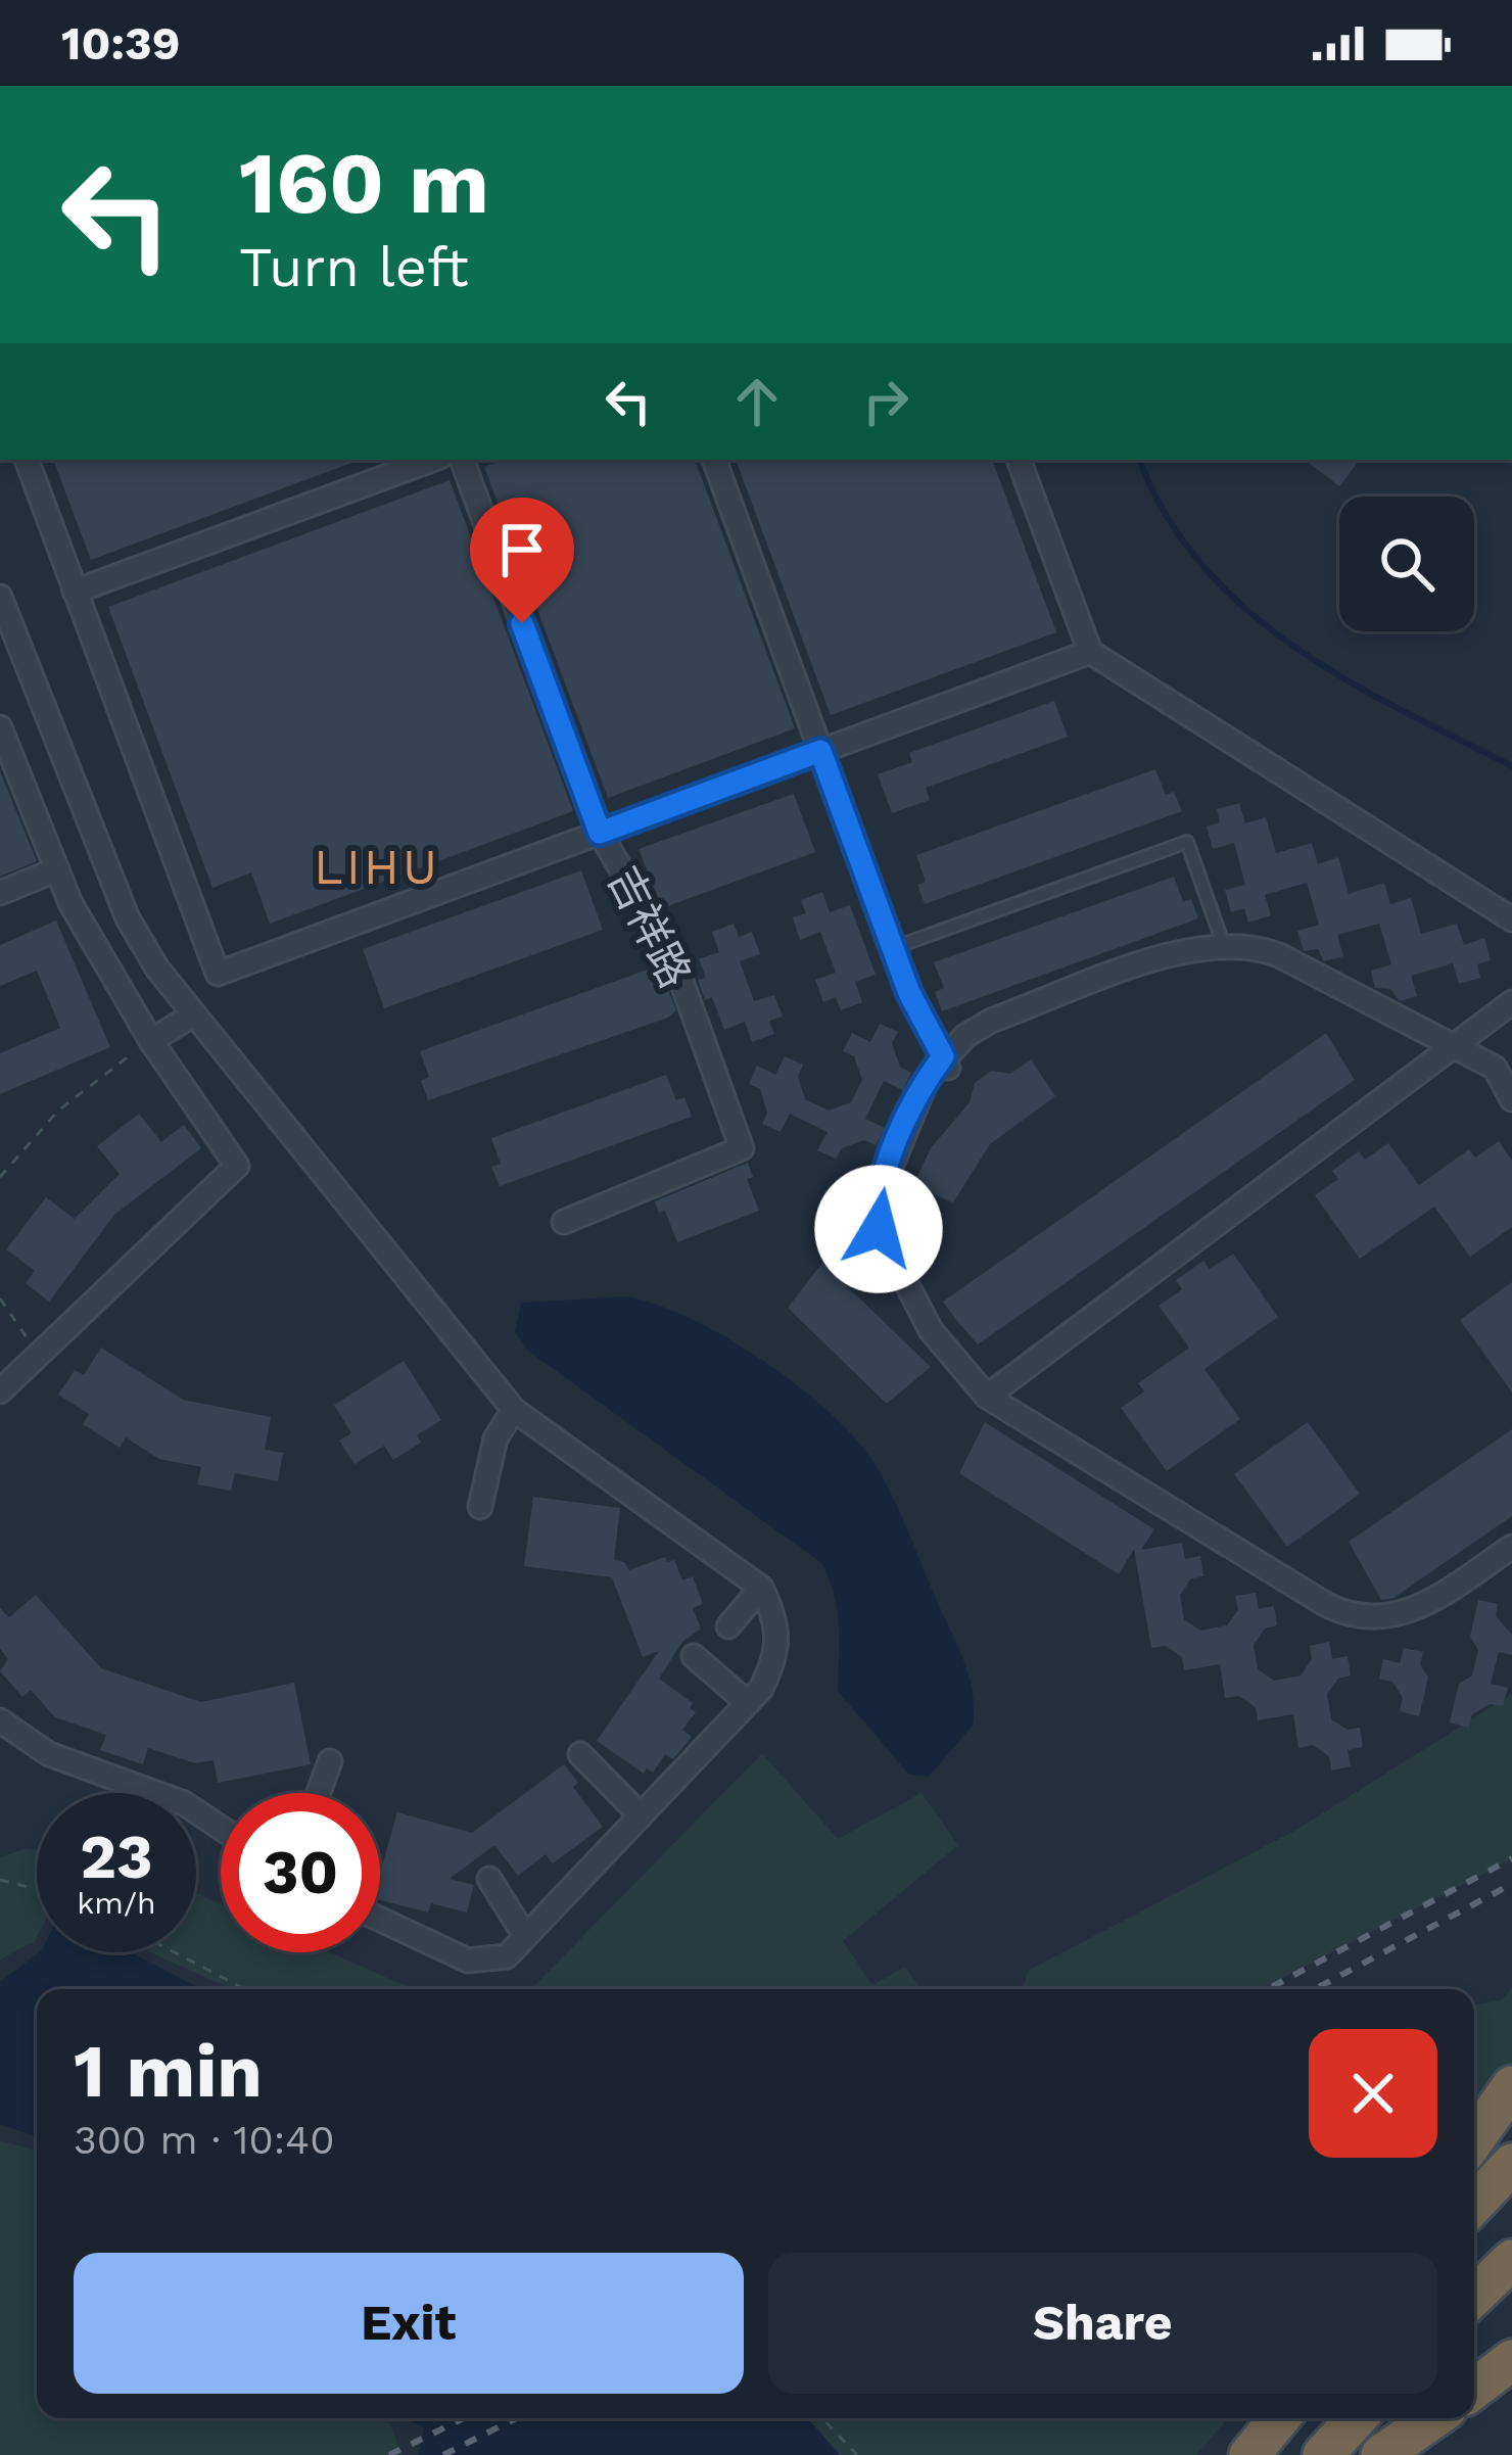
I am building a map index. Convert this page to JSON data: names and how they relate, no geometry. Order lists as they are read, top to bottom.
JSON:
{
  "streets": {
    "street": ["吉祥路"]
  },
  "districts": ["LIHU"],
  "page": {
    "status": "10:39",
    "turn": ["160 m", "Turn left"],
    "speed": "23 km/h",
    "limit": "30",
    "heading": ["1 min", "300 m · 10:40"],
    "buttons": ["Exit", "Share"]
  }
}
